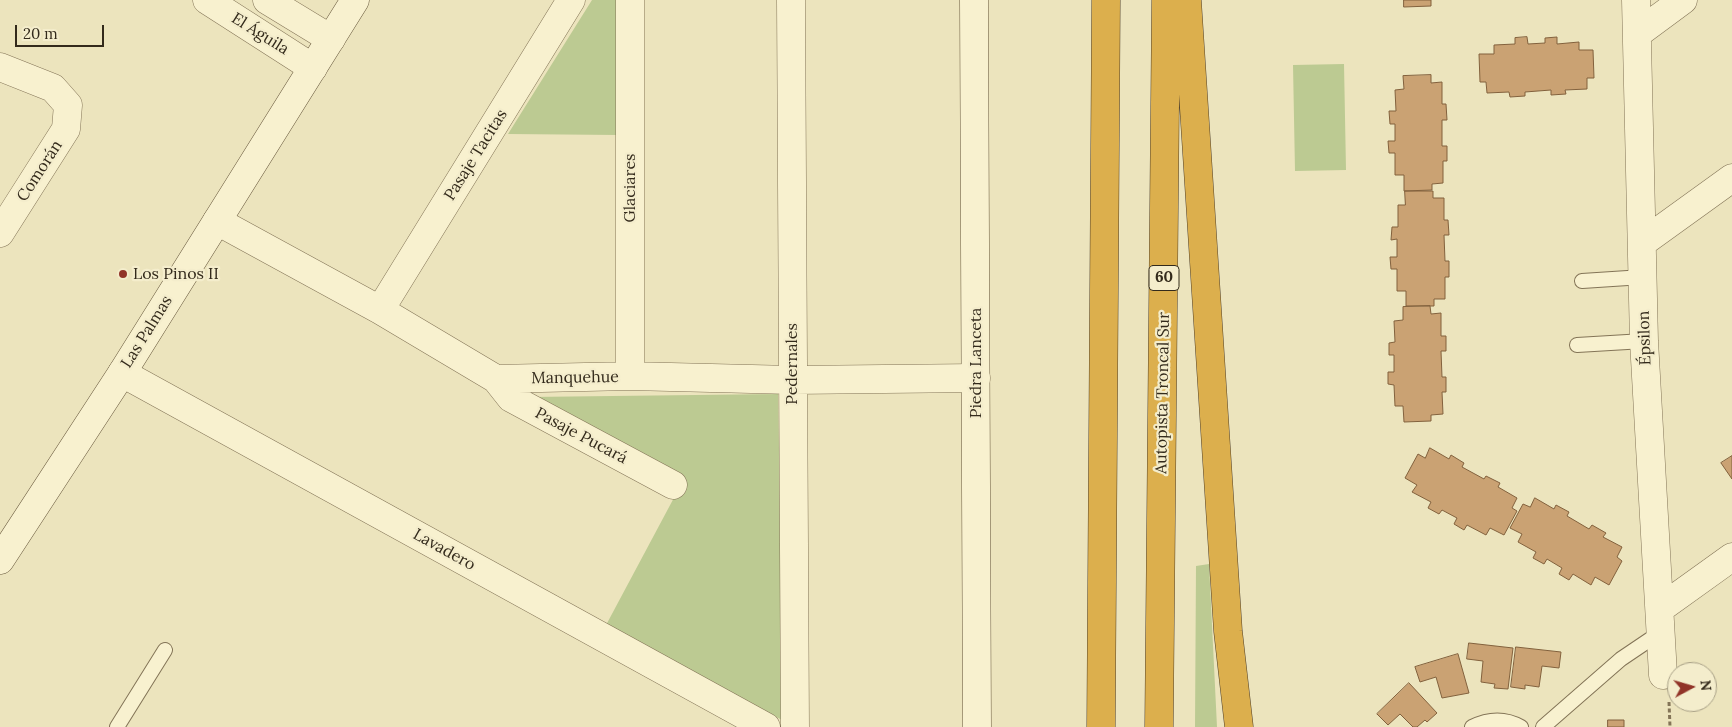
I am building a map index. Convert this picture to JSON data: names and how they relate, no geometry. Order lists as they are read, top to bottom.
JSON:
{
  "streets": {
    "highway": ["60", "Autopista Troncal Sur"],
    "street": [
      "El Águila",
      "Pasaje Tacitas",
      "Comorán",
      "Glaciares",
      "Las Palmas",
      "Épsilon",
      "Piedra Lanceta",
      "Pedernales",
      "Manquehue",
      "Pasaje Pucará",
      "Lavadero"
    ]
  },
  "crossings": [
    ["El Águila", "Las Palmas"],
    ["Glaciares", "Manquehue"],
    ["Las Palmas", "Lavadero"],
    ["Piedra Lanceta", "Manquehue"],
    ["Pedernales", "Manquehue"],
    ["Manquehue", "Pasaje Pucará"]
  ],
  "places": ["Los Pinos II"],
  "scale_bar": "20 m",
  "north": "right"
}
